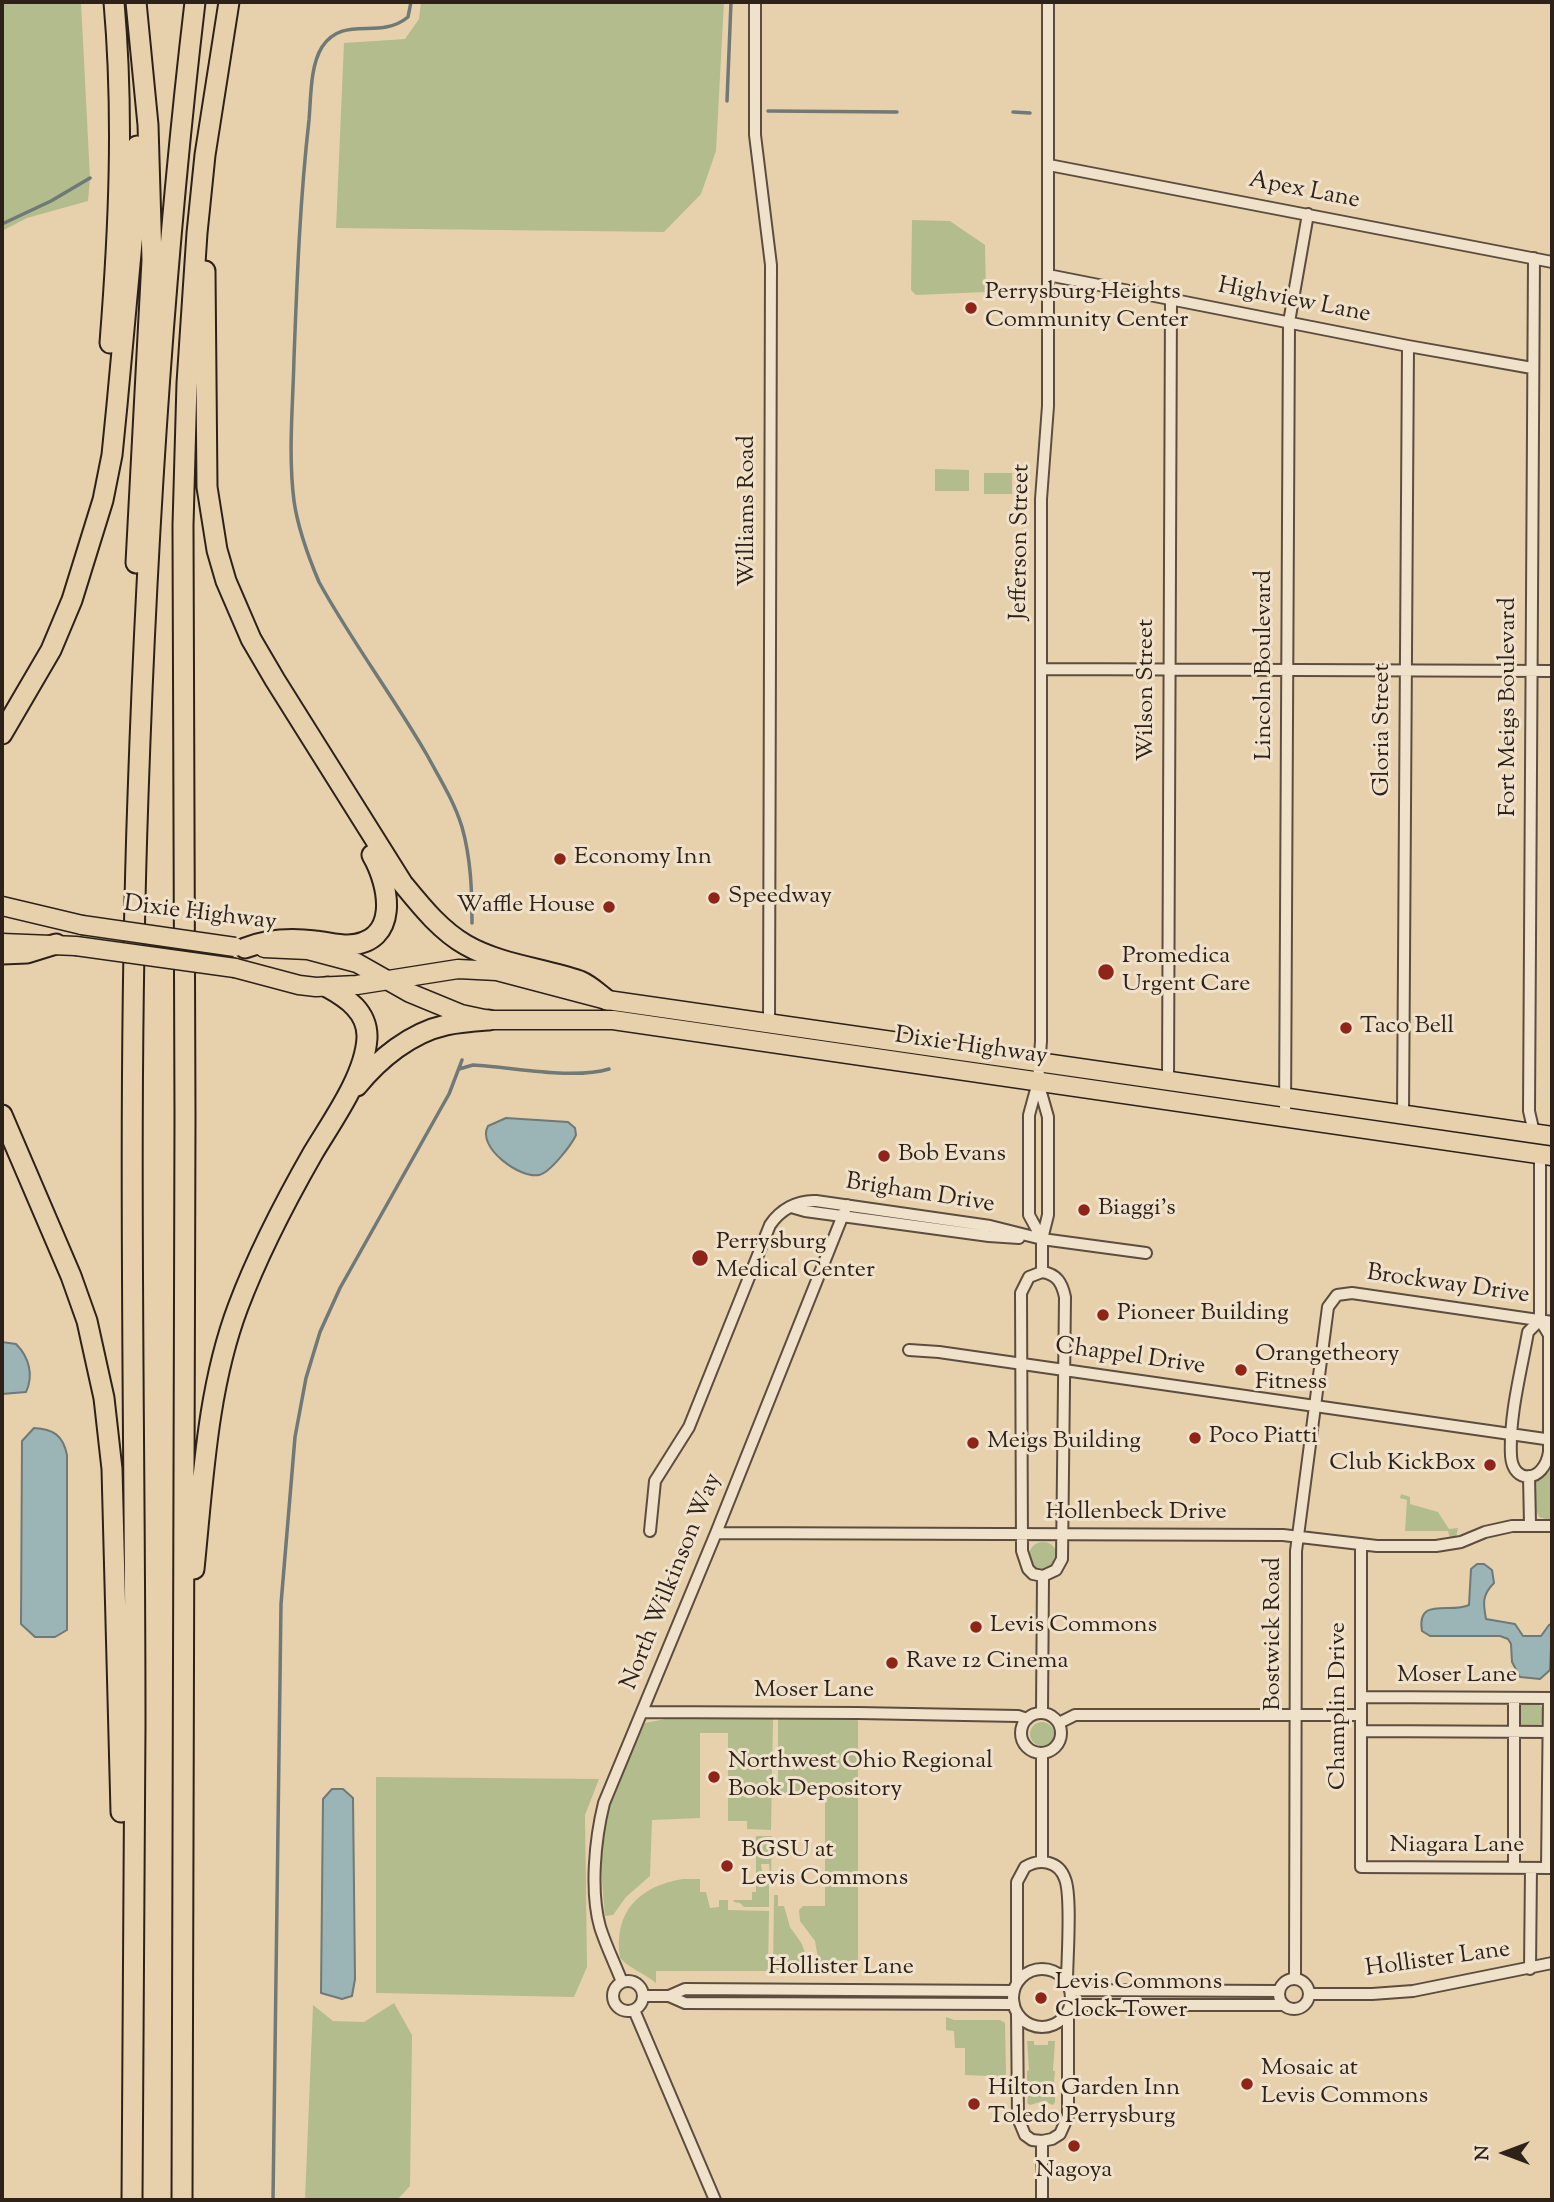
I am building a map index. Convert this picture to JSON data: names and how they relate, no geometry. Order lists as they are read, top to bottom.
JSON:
{
  "streets": {
    "main road": ["Dixie Highway"],
    "street": [
      "Apex Lane",
      "Highview Lane",
      "Williams Road",
      "Jefferson Street",
      "Lincoln Boulevard",
      "Wilson Street",
      "Fort Meigs Boulevard",
      "Gloria Street",
      "Brigham Drive",
      "Brockway Drive",
      "Chappel Drive",
      "Hollenbeck Drive",
      "North Wilkinson Way",
      "Bostwick Road",
      "Moser Lane",
      "Champlin Drive",
      "Niagara Lane",
      "Hollister Lane"
    ]
  },
  "crossings": [
    ["Apex Lane", "Jefferson Street"],
    ["Apex Lane", "Lincoln Boulevard"],
    ["Apex Lane", "Fort Meigs Boulevard"],
    ["Highview Lane", "Jefferson Street"],
    ["Highview Lane", "Lincoln Boulevard"],
    ["Highview Lane", "Wilson Street"],
    ["Highview Lane", "Fort Meigs Boulevard"],
    ["Highview Lane", "Gloria Street"],
    ["Williams Road", "Dixie Highway"],
    ["Jefferson Street", "Dixie Highway"],
    ["Lincoln Boulevard", "Dixie Highway"],
    ["Wilson Street", "Dixie Highway"],
    ["Fort Meigs Boulevard", "Dixie Highway"],
    ["Fort Meigs Boulevard", "Brockway Drive"],
    ["Gloria Street", "Dixie Highway"],
    ["Brigham Drive", "North Wilkinson Way"],
    ["Brockway Drive", "Bostwick Road"],
    ["Chappel Drive", "Bostwick Road"],
    ["Hollenbeck Drive", "North Wilkinson Way"],
    ["Hollenbeck Drive", "Bostwick Road"],
    ["Hollenbeck Drive", "Champlin Drive"],
    ["North Wilkinson Way", "Moser Lane"],
    ["North Wilkinson Way", "Hollister Lane"],
    ["Bostwick Road", "Hollister Lane"],
    ["Moser Lane", "Champlin Drive"],
    ["Champlin Drive", "Niagara Lane"]
  ],
  "places": [
    "Perrysburg Heights Community Center",
    "Economy Inn",
    "Speedway",
    "Waffle House",
    "Promedica Urgent Care",
    "Taco Bell",
    "Bob Evans",
    "Biaggi's",
    "Perrysburg Medical Center",
    "Pioneer Building",
    "Orangetheory Fitness",
    "Poco Piatti",
    "Meigs Building",
    "Club KickBox",
    "Levis Commons",
    "Rave 12 Cinema",
    "Northwest Ohio Regional Book Depository",
    "BGSU at Levis Commons",
    "Levis Commons Clock Tower",
    "Mosaic at Levis Commons",
    "Hilton Garden Inn Toledo Perrysburg",
    "Nagoya"
  ],
  "north": "left"
}
